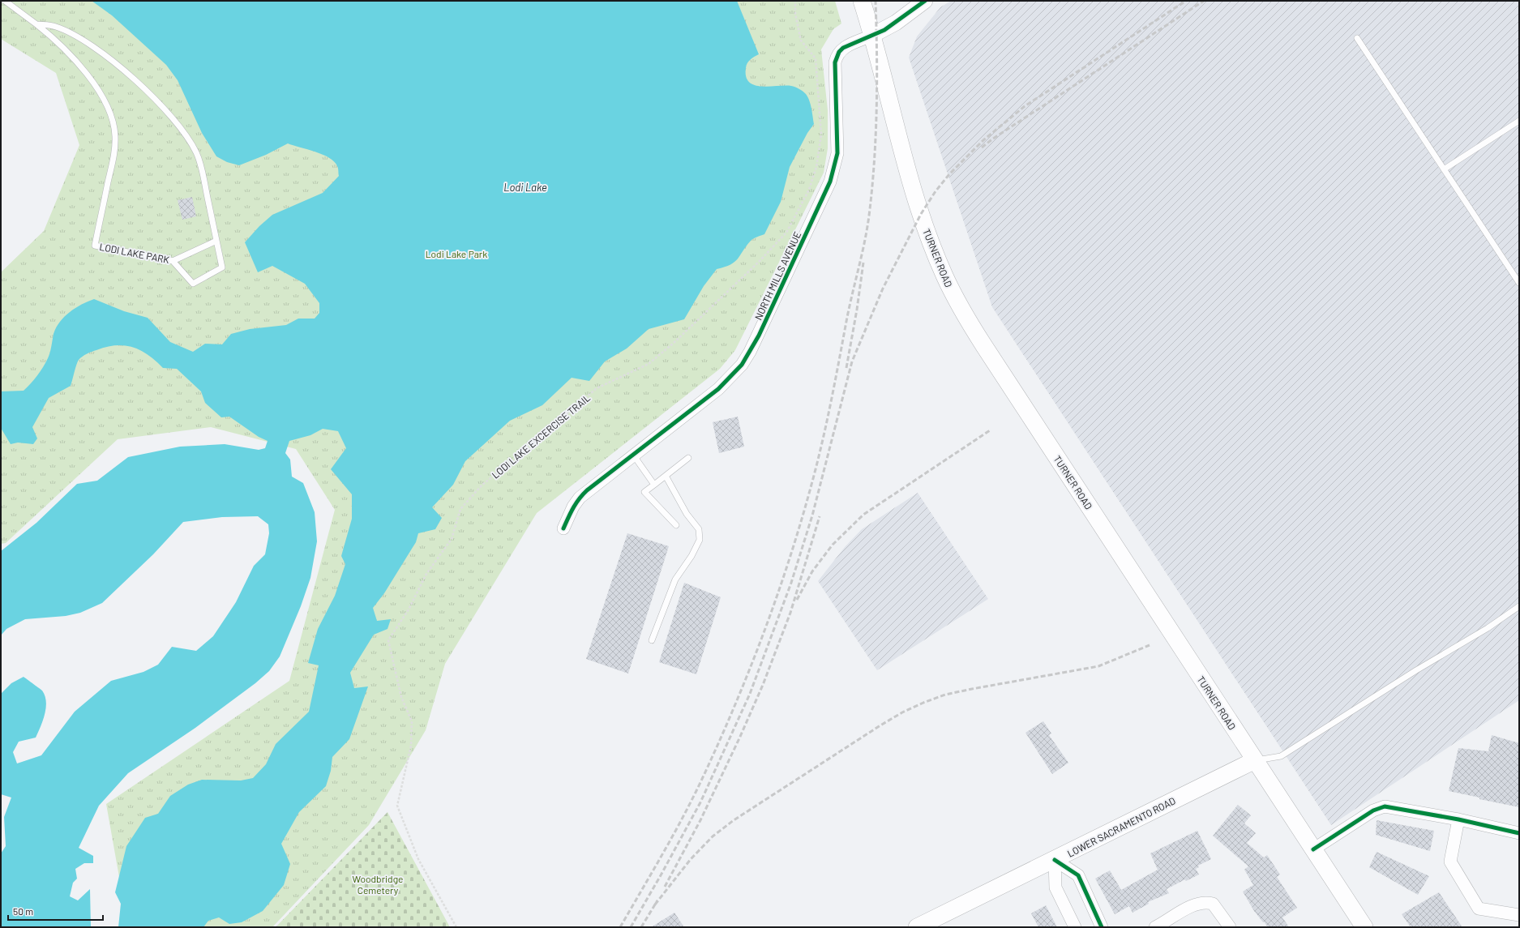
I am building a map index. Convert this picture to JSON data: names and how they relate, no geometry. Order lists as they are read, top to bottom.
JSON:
{
  "streets": {
    "main road": ["TURNER ROAD", "LOWER SACRAMENTO ROAD"],
    "street": ["NORTH MILLS AVENUE"],
    "lane": ["LODI LAKE PARK"],
    "path": ["LODI LAKE EXCERCISE TRAIL"]
  },
  "crossings": [
    ["TURNER ROAD", "NORTH MILLS AVENUE"],
    ["TURNER ROAD", "LOWER SACRAMENTO ROAD"]
  ],
  "water": ["Lodi Lake"],
  "parks": ["Lodi Lake Park", "Woodbridge Cemetery"],
  "scale_bar": "50 m"
}
